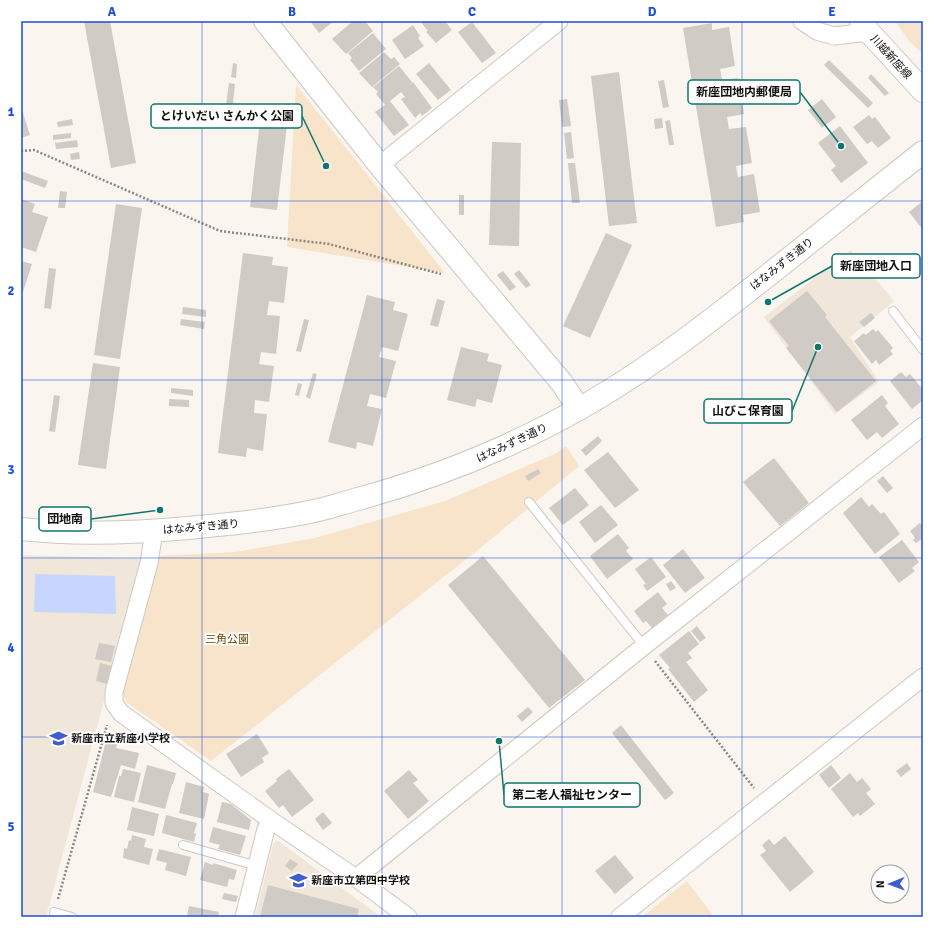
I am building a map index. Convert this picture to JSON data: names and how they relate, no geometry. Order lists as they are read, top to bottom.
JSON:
{
  "streets": {
    "street": ["川越新座線", "はなみずき通り"]
  },
  "parks": ["三角公園"],
  "places": {
    "other": [
      "新座団地内郵便局",
      "とけいだい さんかく公園",
      "新座団地入口",
      "山びこ保育園",
      "団地南",
      "第二老人福祉センター"
    ],
    "school or university": ["新座市立新座小学校", "新座市立第四中学校"]
  },
  "north": "left",
  "grid": {
    "columns": [
      "A",
      "B",
      "C",
      "D",
      "E"
    ],
    "rows": [
      "1",
      "2",
      "3",
      "4",
      "5"
    ]
  }
}
